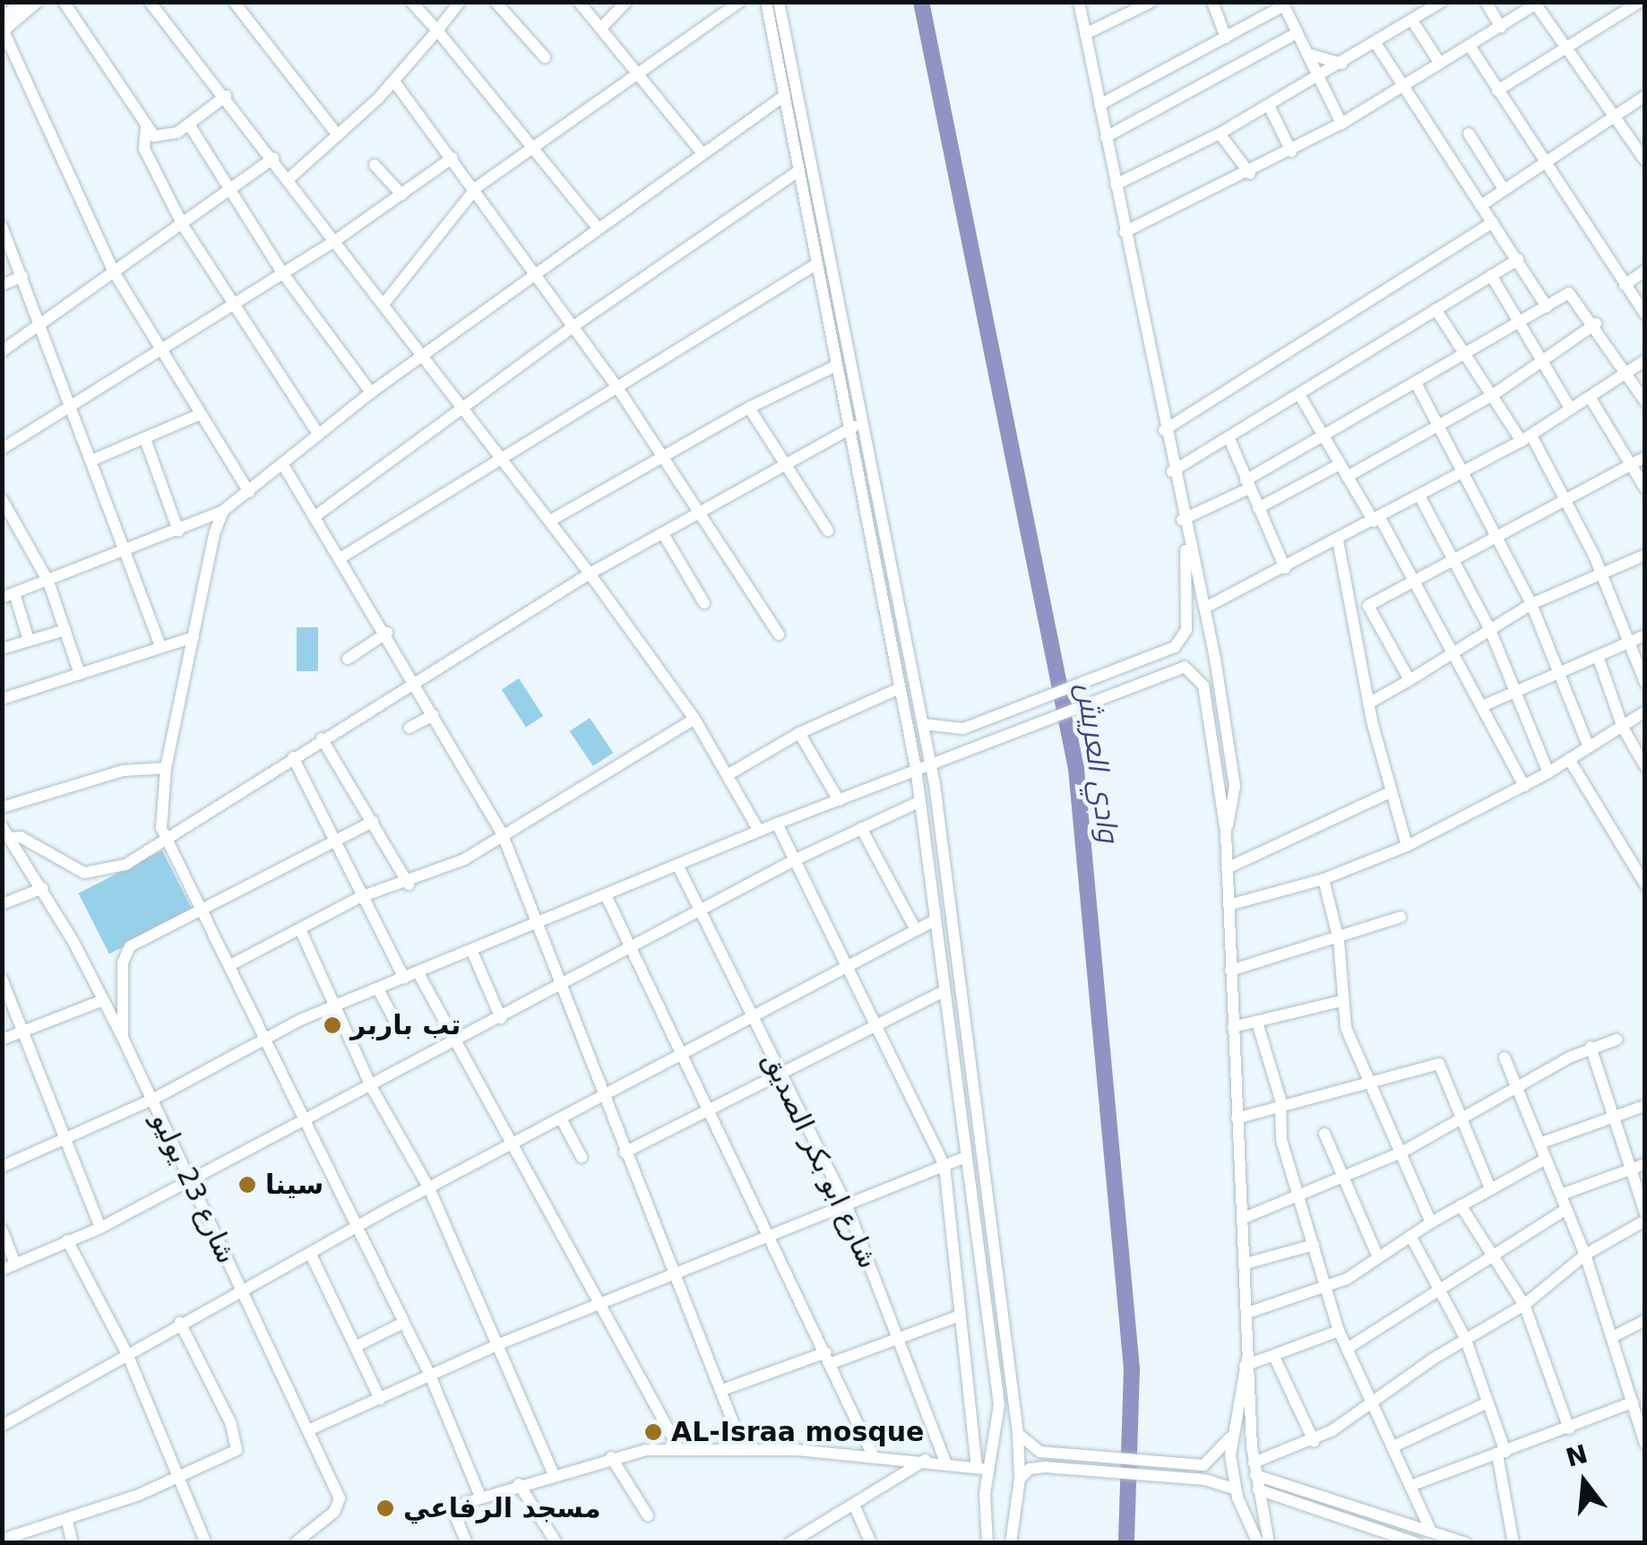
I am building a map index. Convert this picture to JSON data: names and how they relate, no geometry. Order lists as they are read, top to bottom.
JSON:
{
  "streets": {
    "street": ["شارع ابو بكر الصديق", "شارع 23 يوليو"]
  },
  "water": ["وادي العريش"],
  "places": [
    "تب باربر",
    "سينا",
    "AL-Israa mosque",
    "مسجد الرفاعي"
  ],
  "north": "top"
}
